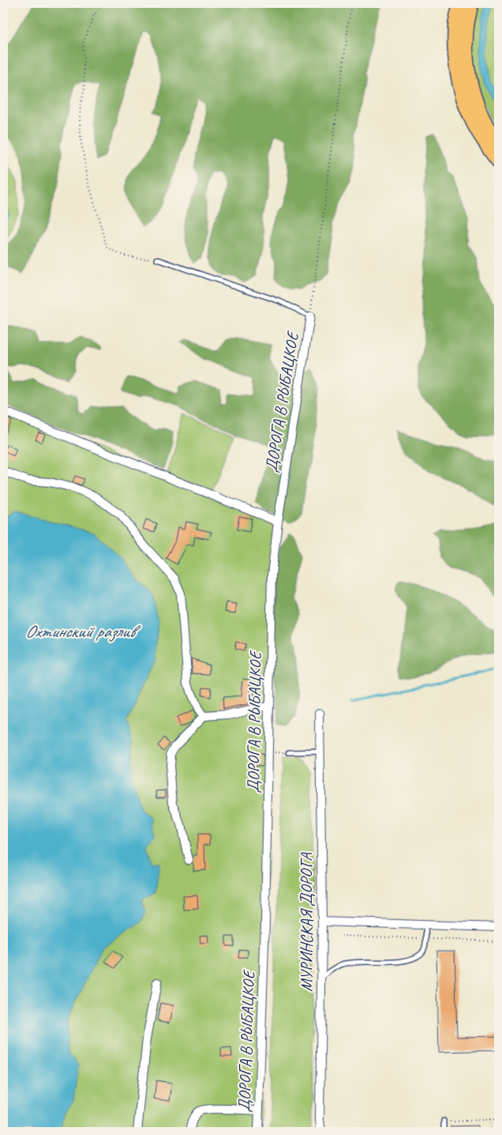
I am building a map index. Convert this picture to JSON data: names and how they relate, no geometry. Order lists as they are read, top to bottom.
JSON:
{
  "streets": {
    "street": ["ДОРОГА В РЫБАЦКОЕ", "МУРИНСКАЯ ДОРОГА"]
  },
  "water": ["Охтинский разлив"]
}
